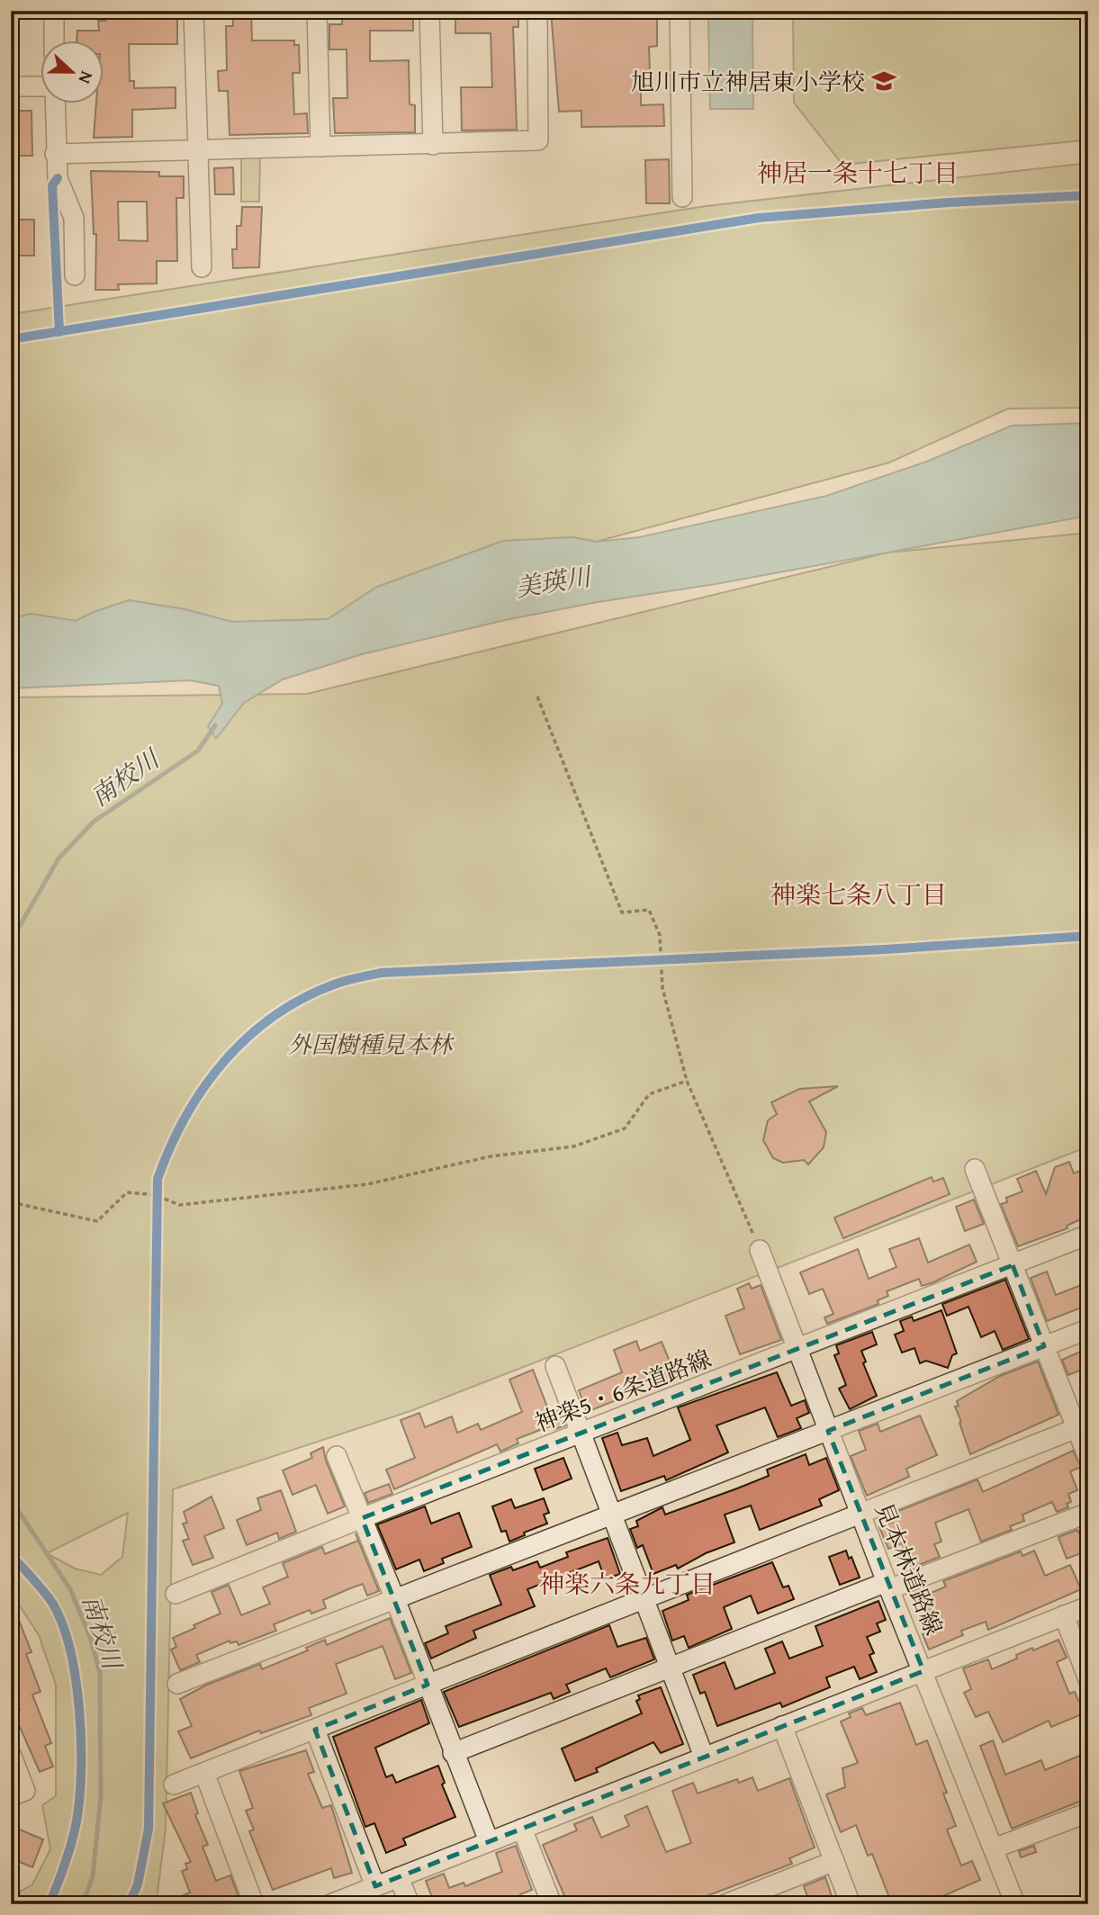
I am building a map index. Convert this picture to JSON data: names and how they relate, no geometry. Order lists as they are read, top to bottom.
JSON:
{
  "streets": {
    "street": ["神楽5・6条道路線", "見本林道路線"]
  },
  "crossings": [
    ["神楽5・6条道路線", "見本林道路線"]
  ],
  "districts": ["神居一条十七丁目", "神楽七条八丁目", "神楽六条九丁目"],
  "water": ["美瑛川", "南校川"],
  "parks": ["外国樹種見本林"],
  "places": {
    "school or university": ["旭川市立神居東小学校"]
  },
  "north": "right"
}
